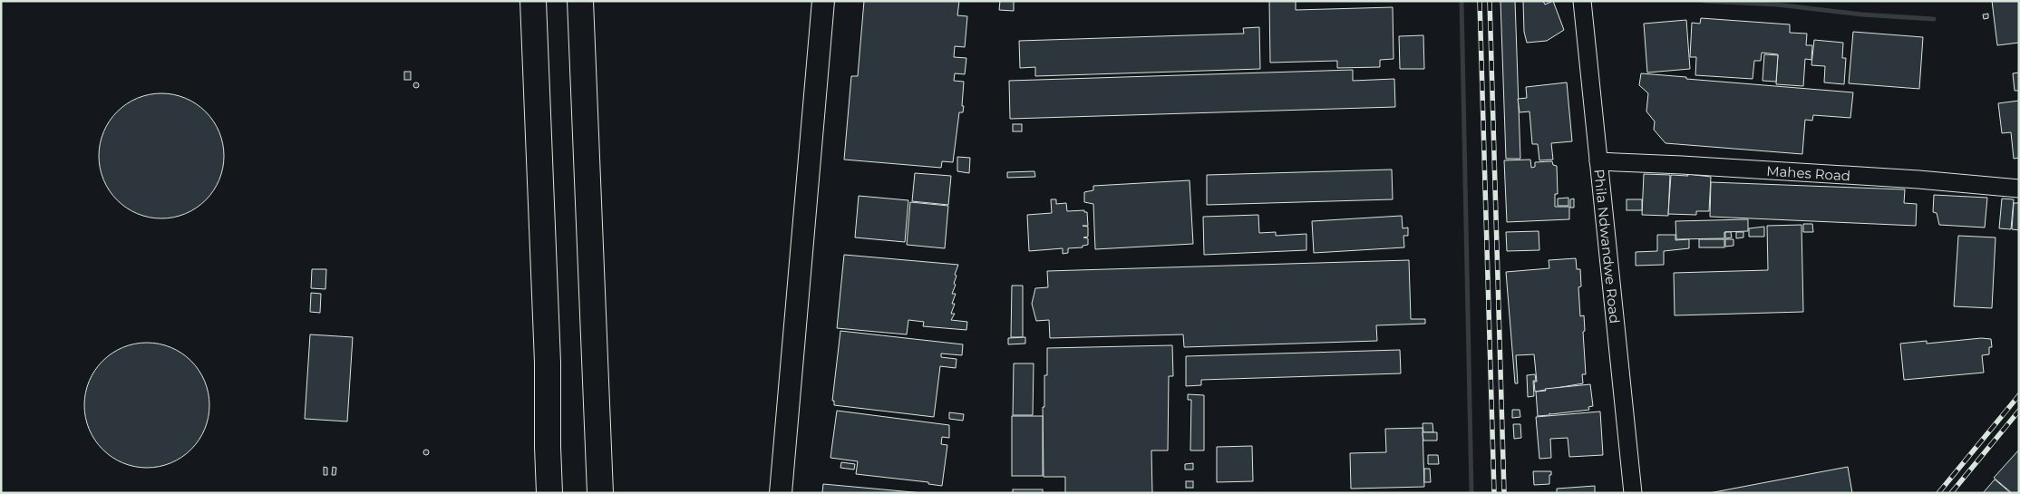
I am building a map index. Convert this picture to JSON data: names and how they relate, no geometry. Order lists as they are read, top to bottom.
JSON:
{
  "streets": {
    "street": ["Mahes Road", "Phila Ndwandwe Road"]
  },
  "crossings": [
    ["Mahes Road", "Phila Ndwandwe Road"]
  ]
}
